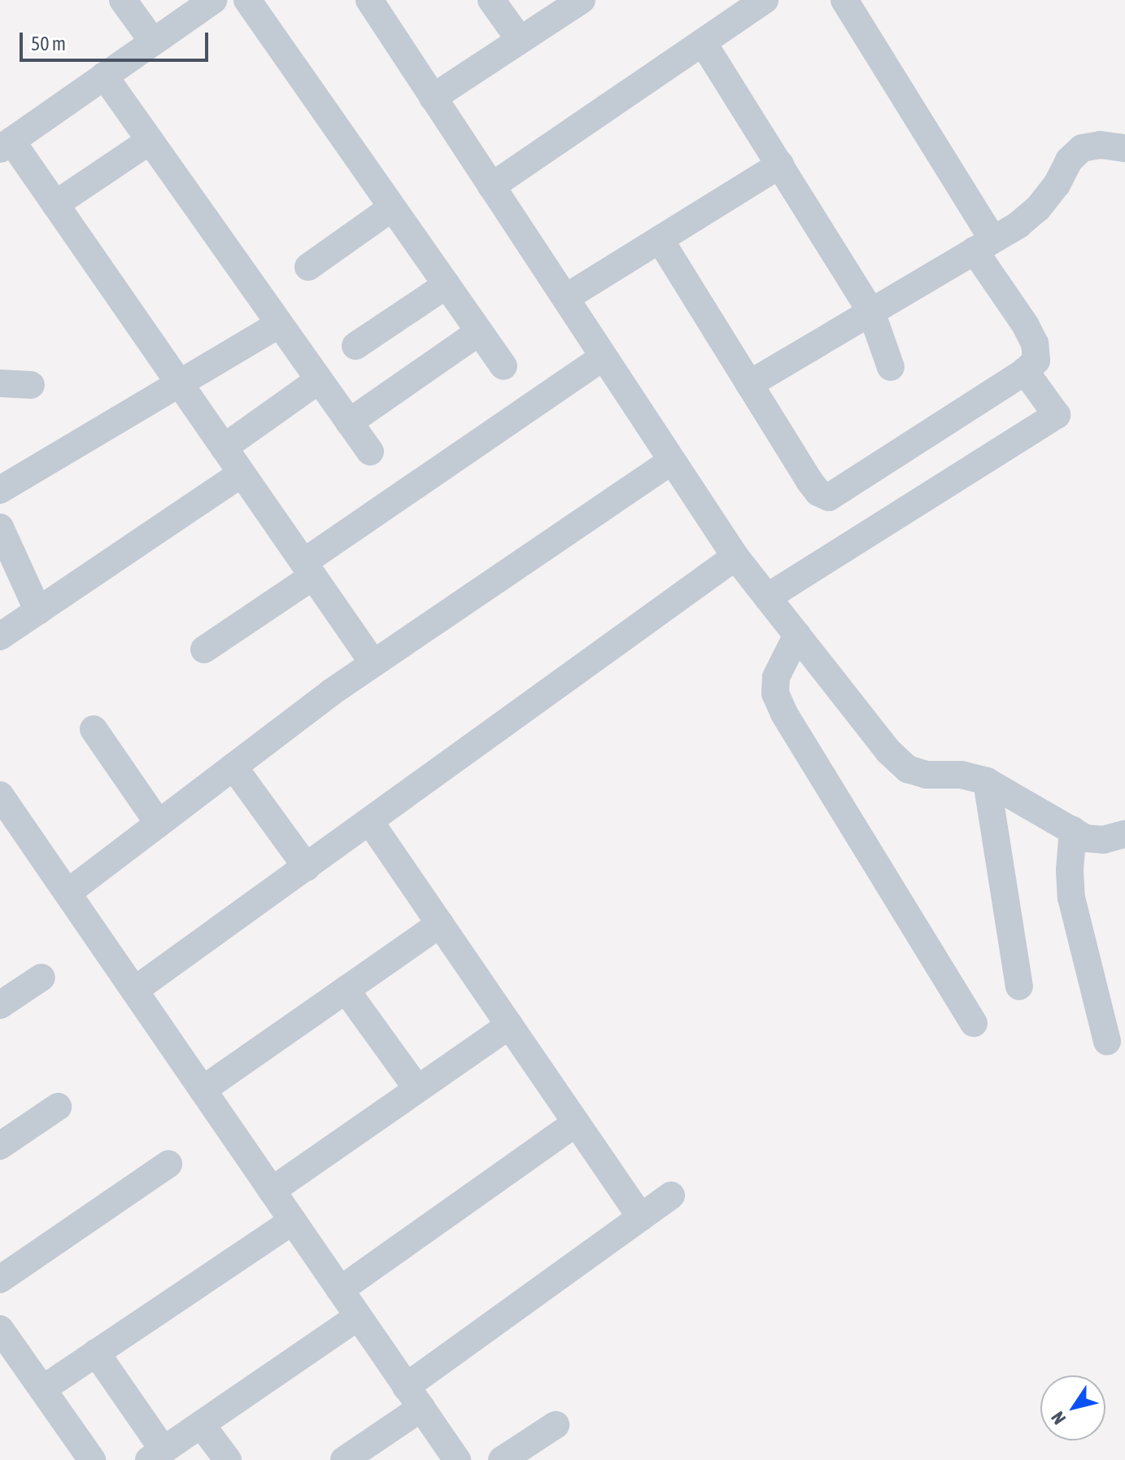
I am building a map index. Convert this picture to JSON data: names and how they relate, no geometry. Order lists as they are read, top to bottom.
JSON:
{
  "scale_bar": "50 m",
  "north": "bottom left"
}
